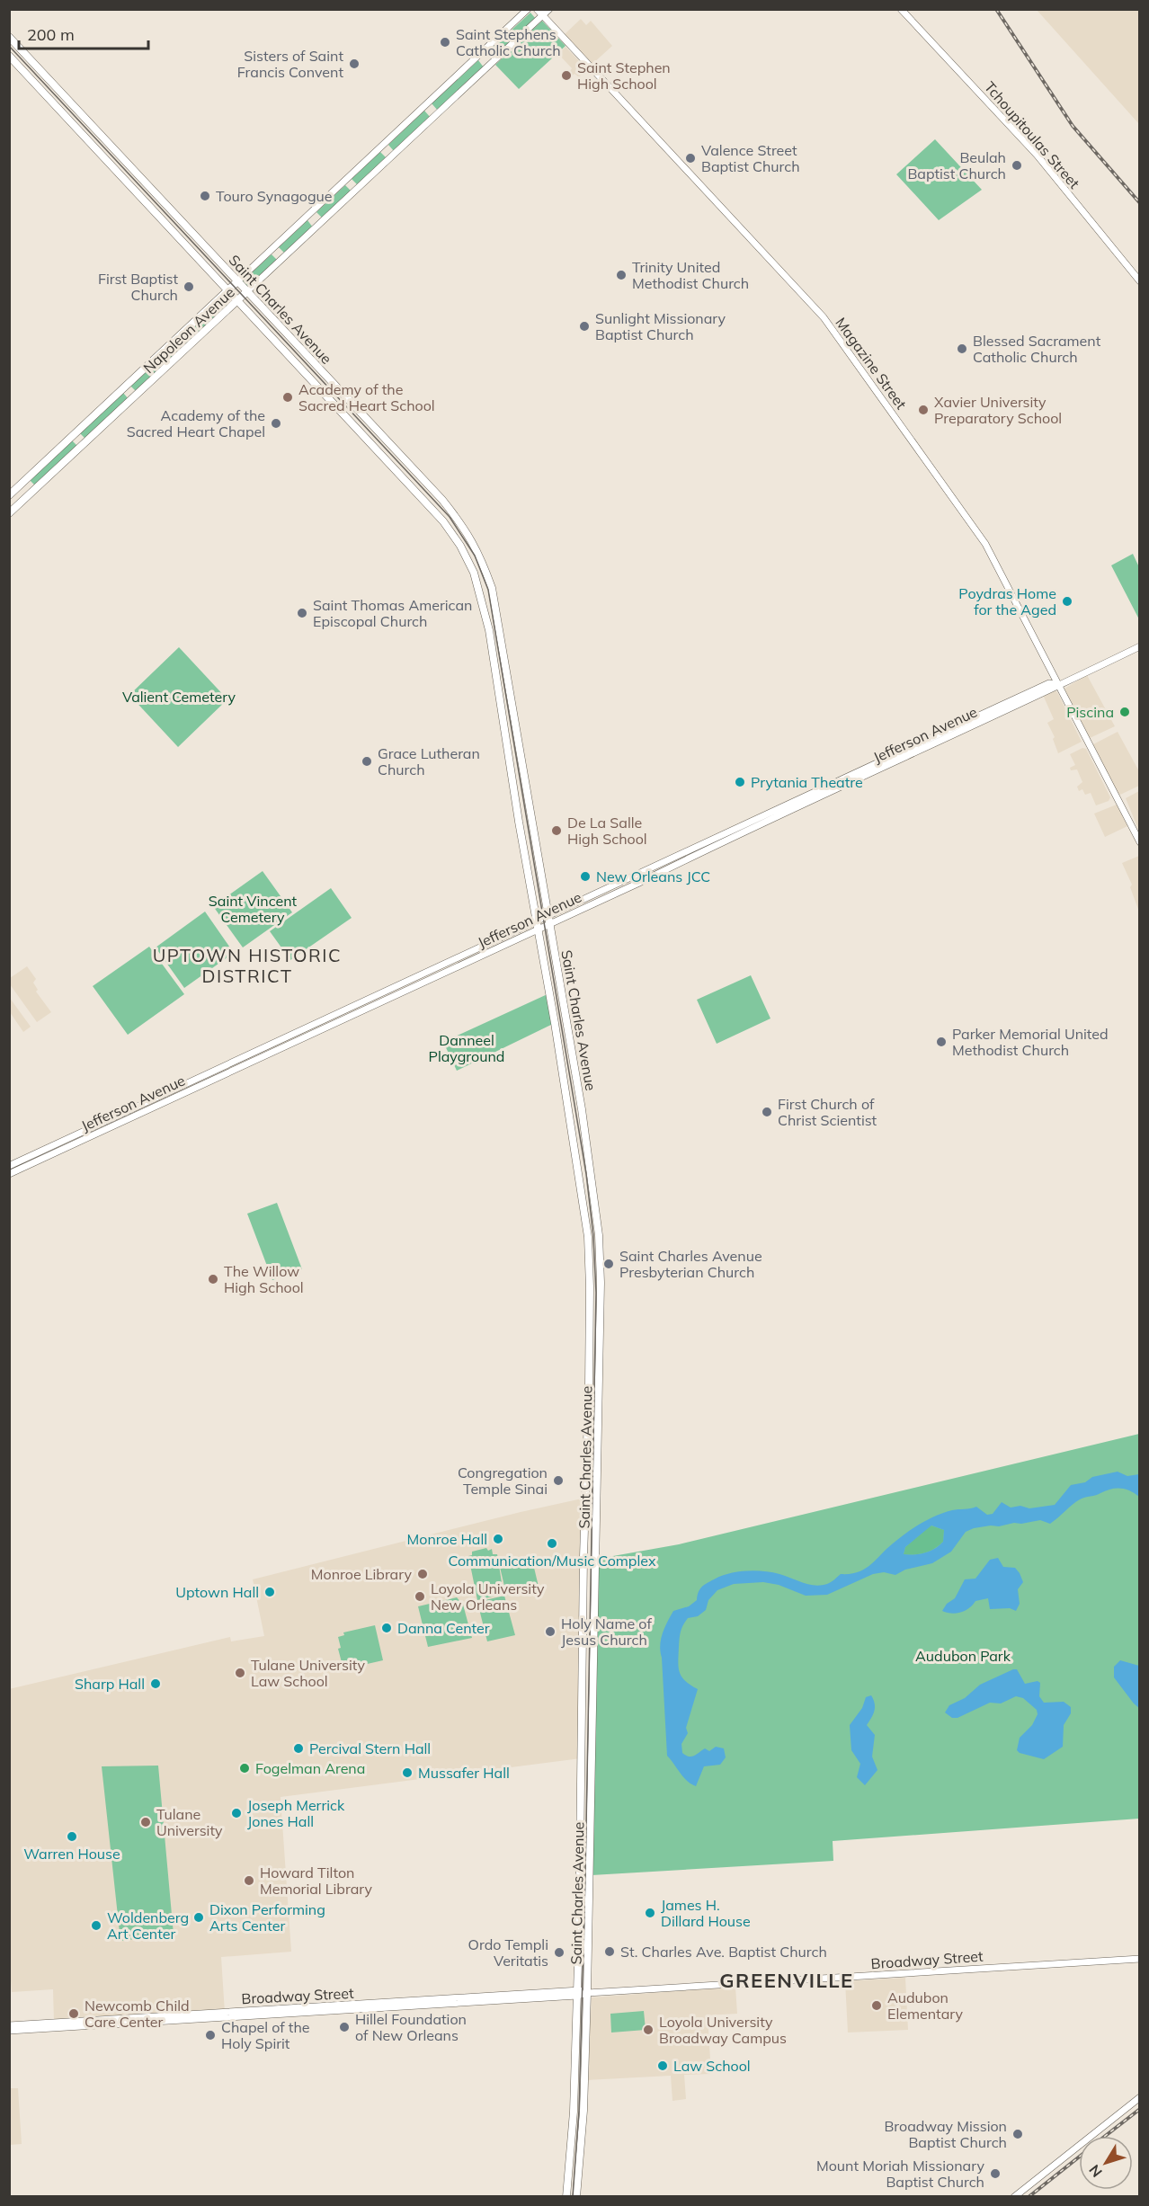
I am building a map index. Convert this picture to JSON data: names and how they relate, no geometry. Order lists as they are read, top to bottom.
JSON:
{
  "streets": {
    "main road": ["Saint Charles Avenue", "Napoleon Avenue"],
    "street": [
      "Tchoupitoulas Street",
      "Magazine Street",
      "Jefferson Avenue",
      "Broadway Street"
    ]
  },
  "crossings": [
    ["Saint Charles Avenue", "Napoleon Avenue"],
    ["Saint Charles Avenue", "Jefferson Avenue"],
    ["Saint Charles Avenue", "Broadway Street"],
    ["Napoleon Avenue", "Magazine Street"],
    ["Magazine Street", "Jefferson Avenue"]
  ],
  "districts": ["UPTOWN HISTORIC DISTRICT", "GREENVILLE"],
  "parks": [
    "Valient Cemetery",
    "Saint Vincent Cemetery",
    "Danneel Playground",
    "Audubon Park"
  ],
  "places": [
    "Saint Stephens Catholic Church",
    "Sisters of Saint Francis Convent",
    "Saint Stephen High School",
    "Valence Street Baptist Church",
    "Beulah Baptist Church",
    "Touro Synagogue",
    "Trinity United Methodist Church",
    "First Baptist Church",
    "Sunlight Missionary Baptist Church",
    "Blessed Sacrament Catholic Church",
    "Academy of the Sacred Heart School",
    "Xavier University Preparatory School",
    "Academy of the Sacred Heart Chapel",
    "Poydras Home for the Aged",
    "Saint Thomas American Episcopal Church",
    "Piscina",
    "Grace Lutheran Church",
    "Prytania Theatre",
    "De La Salle High School",
    "New Orleans JCC",
    "Parker Memorial United Methodist Church",
    "First Church of Christ Scientist",
    "Saint Charles Avenue Presbyterian Church",
    "The Willow High School",
    "Congregation Temple Sinai",
    "Monroe Hall",
    "Communication/Music Complex",
    "Monroe Library",
    "Uptown Hall",
    "Loyola University New Orleans",
    "Danna Center",
    "Holy Name of Jesus Church",
    "Tulane University Law School",
    "Sharp Hall",
    "Percival Stern Hall",
    "Fogelman Arena",
    "Mussafer Hall",
    "Joseph Merrick Jones Hall",
    "Tulane University",
    "Warren House",
    "Howard Tilton Memorial Library",
    "James H. Dillard House",
    "Dixon Performing Arts Center",
    "Woldenberg Art Center",
    "St. Charles Ave. Baptist Church",
    "Ordo Templi Veritatis",
    "Audubon Elementary",
    "Newcomb Child Care Center",
    "Hillel Foundation of New Orleans",
    "Loyola University Broadway Campus",
    "Chapel of the Holy Spirit",
    "Law School",
    "Broadway Mission Baptist Church",
    "Mount Moriah Missionary Baptist Church"
  ],
  "scale_bar": "200 m",
  "north": "bottom left"
}
